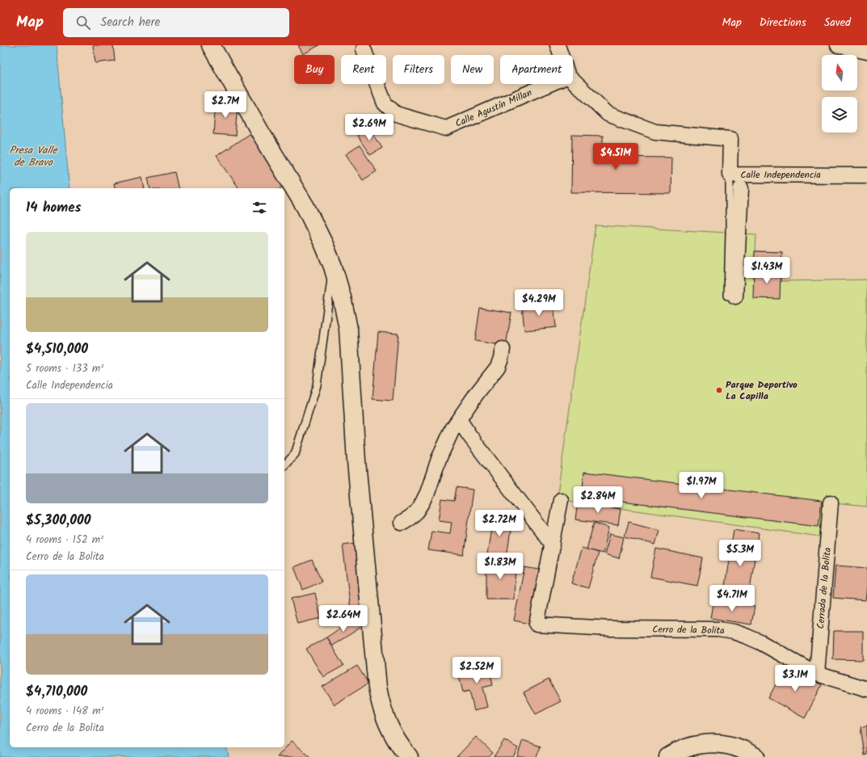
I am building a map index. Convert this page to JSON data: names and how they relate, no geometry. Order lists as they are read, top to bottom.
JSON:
{
  "streets": {
    "street": [
      "Calle Agustín Millan",
      "Calle Independencia",
      "Cerrada de la Bolita",
      "Cerro de la Bolita"
    ]
  },
  "crossings": [
    ["Cerrada de la Bolita", "Cerro de la Bolita"]
  ],
  "water": ["Presa Valle de Bravo"],
  "places": ["Parque Deportivo La Capilla"],
  "north": "top",
  "page": {
    "header": "Map",
    "search": "Search here",
    "nav": ["Map", "Directions", "Saved"],
    "chip": [
      "Buy",
      "Rent",
      "Filters",
      "New",
      "Apartment"
    ],
    "price": [
      "$2.7M",
      "$2.69M",
      "$4.51M",
      "$1.43M",
      "$4.29M",
      "$1.97M",
      "$2.84M",
      "$2.72M",
      "$5.3M",
      "$1.83M",
      "$4.71M",
      "$2.64M",
      "$2.52M",
      "$3.1M"
    ],
    "heading": "14 homes",
    "list": [
      {
        "name": "$4,510,000",
        "note": "5 rooms · 133 m² · Calle Independencia"
      },
      {
        "name": "$5,300,000",
        "note": "4 rooms · 152 m² · Cerro de la Bolita"
      },
      {
        "name": "$4,710,000",
        "note": "4 rooms · 148 m² · Cerro de la Bolita"
      }
    ]
  }
}
